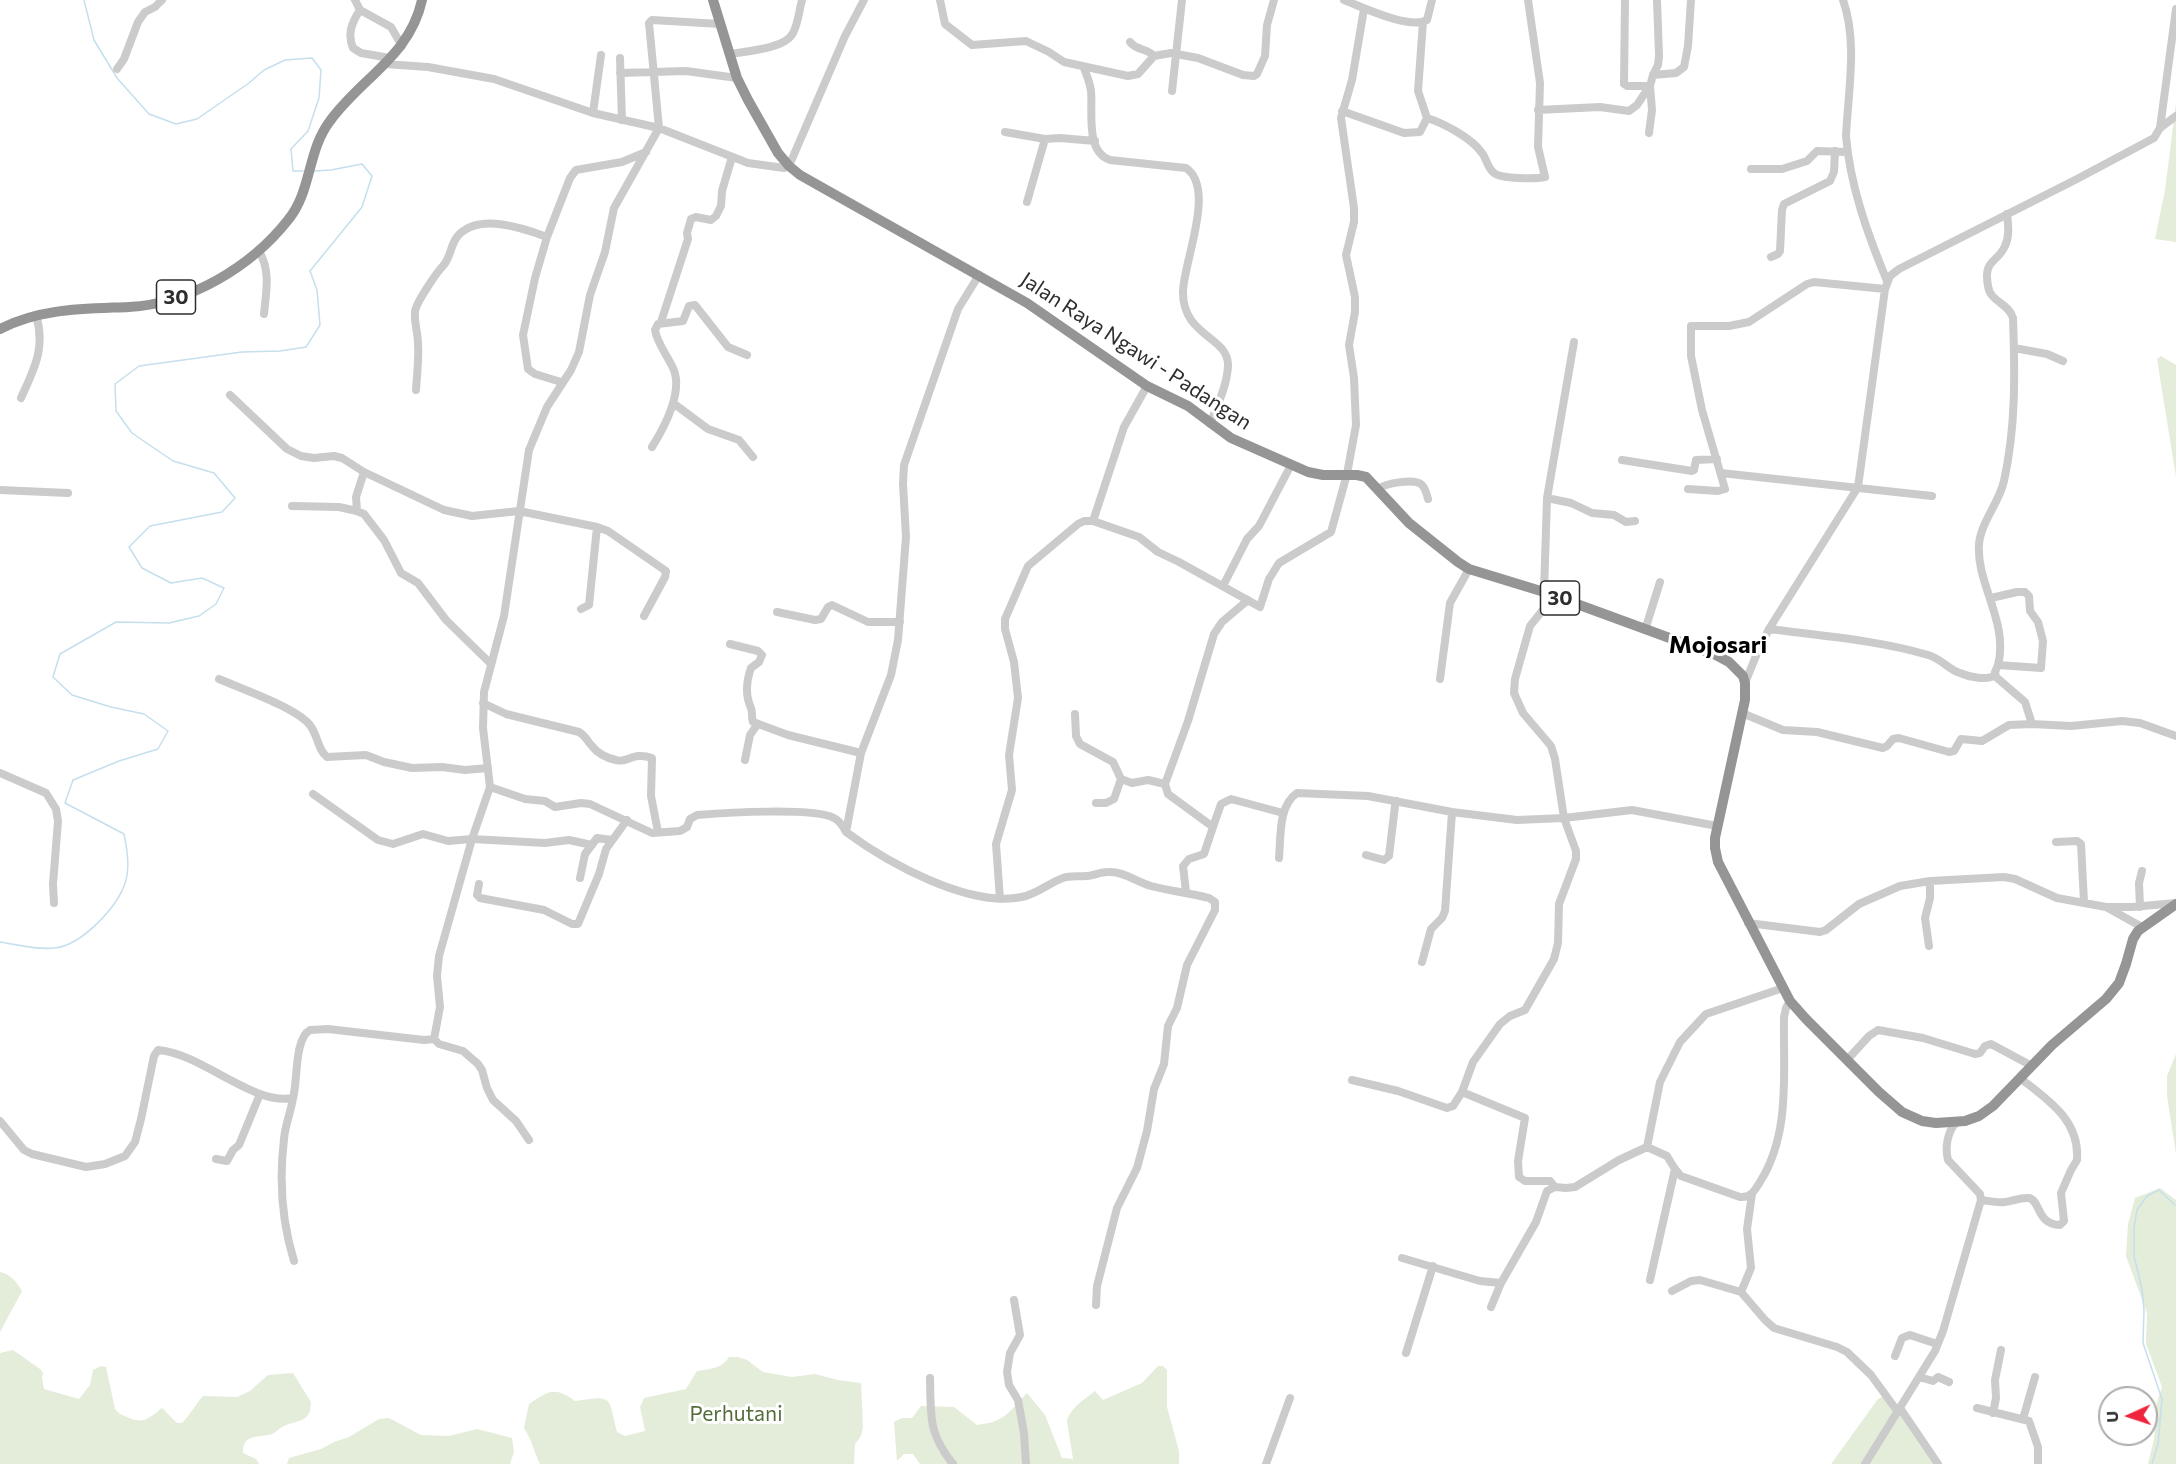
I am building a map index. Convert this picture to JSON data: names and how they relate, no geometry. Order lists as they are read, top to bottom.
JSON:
{
  "streets": {
    "highway": ["30", "Jalan Raya Ngawi - Padangan"]
  },
  "districts": ["Mojosari"],
  "parks": ["Perhutani"],
  "north": "left"
}
